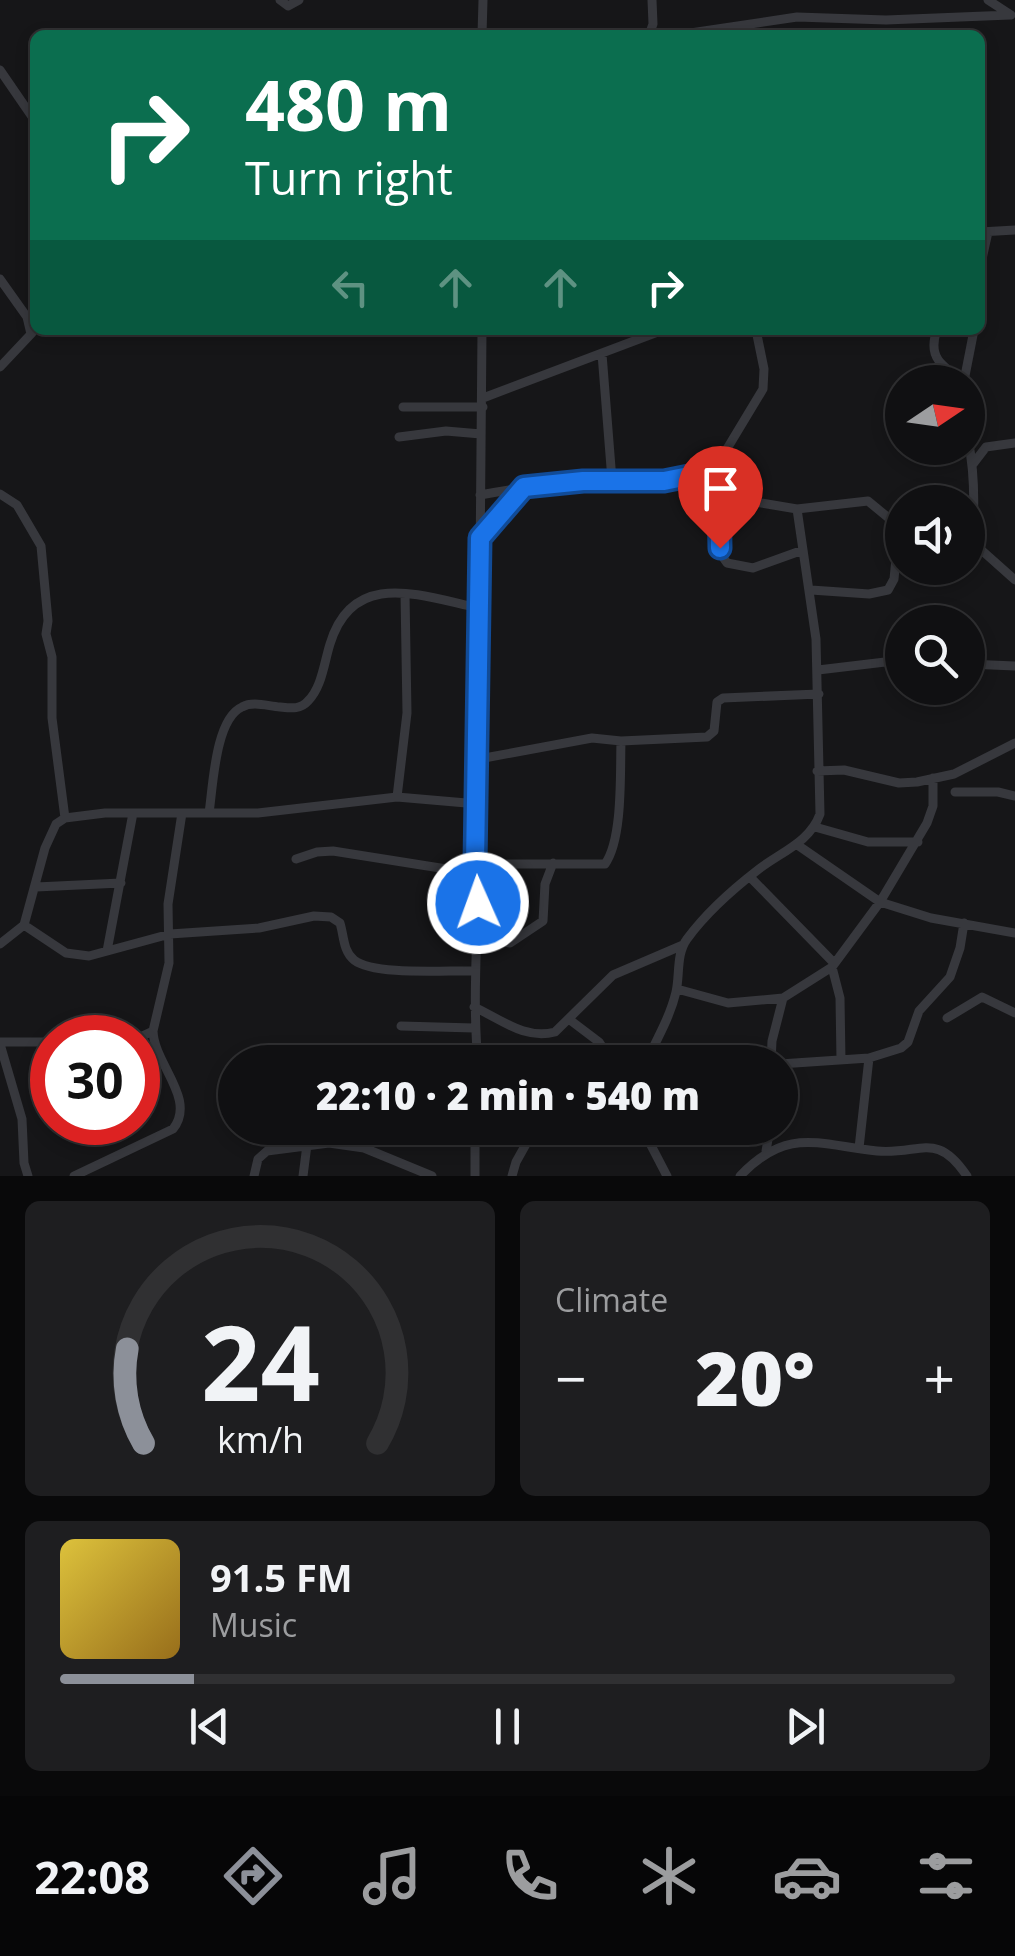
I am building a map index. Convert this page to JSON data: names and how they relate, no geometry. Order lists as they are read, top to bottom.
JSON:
{
  "north": "right",
  "page": {
    "turn": ["480 m", "Turn right"],
    "limit": "30",
    "trip": "22:10 · 2 min · 540 m",
    "tile": "Climate",
    "heat": ["−", "20°", "+"],
    "song": ["91.5 FM", "Music"],
    "tabs": "22:08",
    "gauge": ["24", "km/h"]
  }
}
